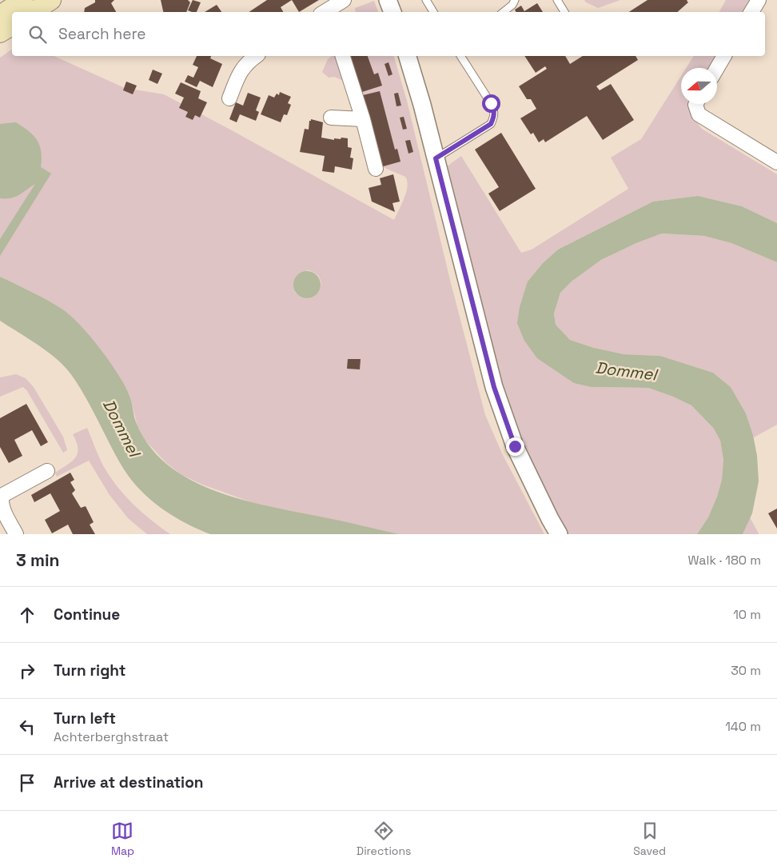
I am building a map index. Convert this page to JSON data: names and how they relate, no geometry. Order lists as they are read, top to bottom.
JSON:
{
  "water": ["Dommel"],
  "north": "left",
  "page": {
    "search": "Search here",
    "heading": ["3 min", "Walk · 180 m"],
    "list": [
      ["Continue", "10 m"],
      ["Turn right", "30 m"],
      ["Turn left", "Achterberghstraat", "140 m"],
      "Arrive at destination"
    ],
    "nav": ["Map", "Directions", "Saved"]
  }
}
